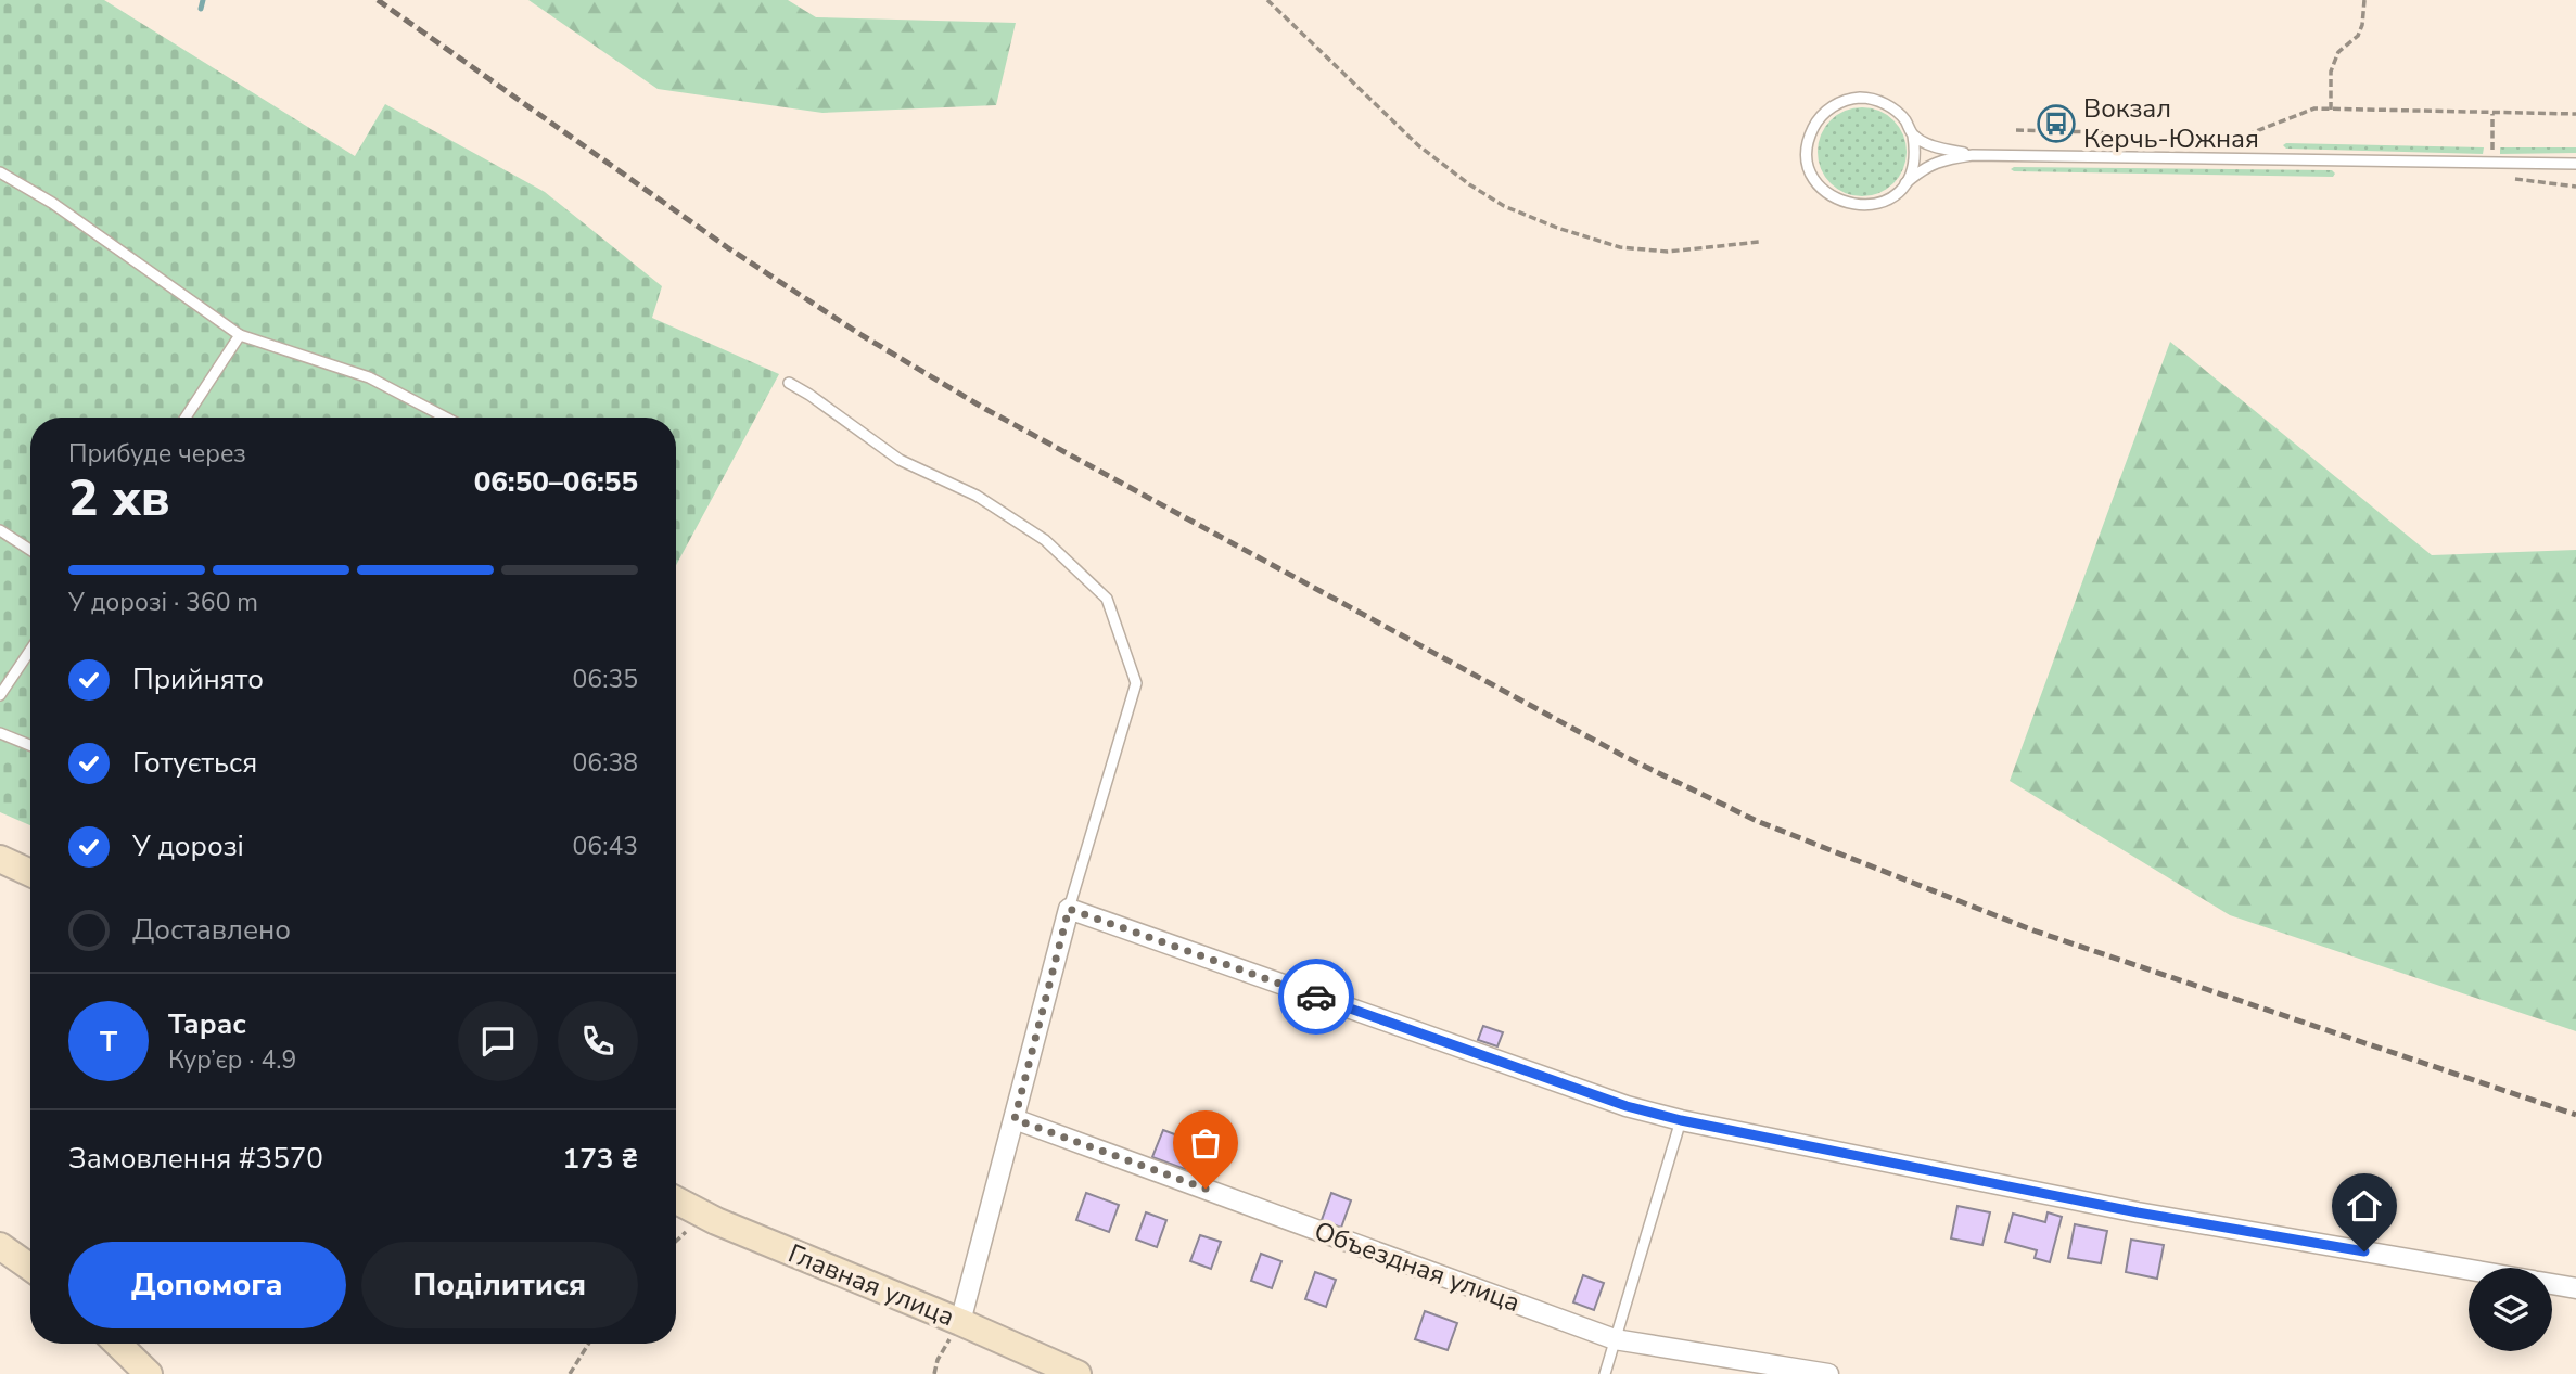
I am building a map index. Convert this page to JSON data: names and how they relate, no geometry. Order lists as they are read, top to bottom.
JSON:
{
  "streets": {
    "street": ["Объездная улица", "Главная улица"]
  },
  "places": {
    "bus stop": ["Вокзал Керчь-Южная"]
  },
  "page": {
    "heading": ["2 хв", "Прибуде через", "06:50–06:55"],
    "panel": [
      "Тарас",
      "Кур’єр · 4.9",
      "Замовлення #3570",
      "173 ₴"
    ],
    "bar": "У дорозі · 360 m",
    "list": [
      ["Прийнято", "06:35"],
      ["Готується", "06:38"],
      ["У дорозі", "06:43"],
      "Доставлено"
    ],
    "round": "Т",
    "buttons": ["Допомога", "Поділитися"]
  }
}
